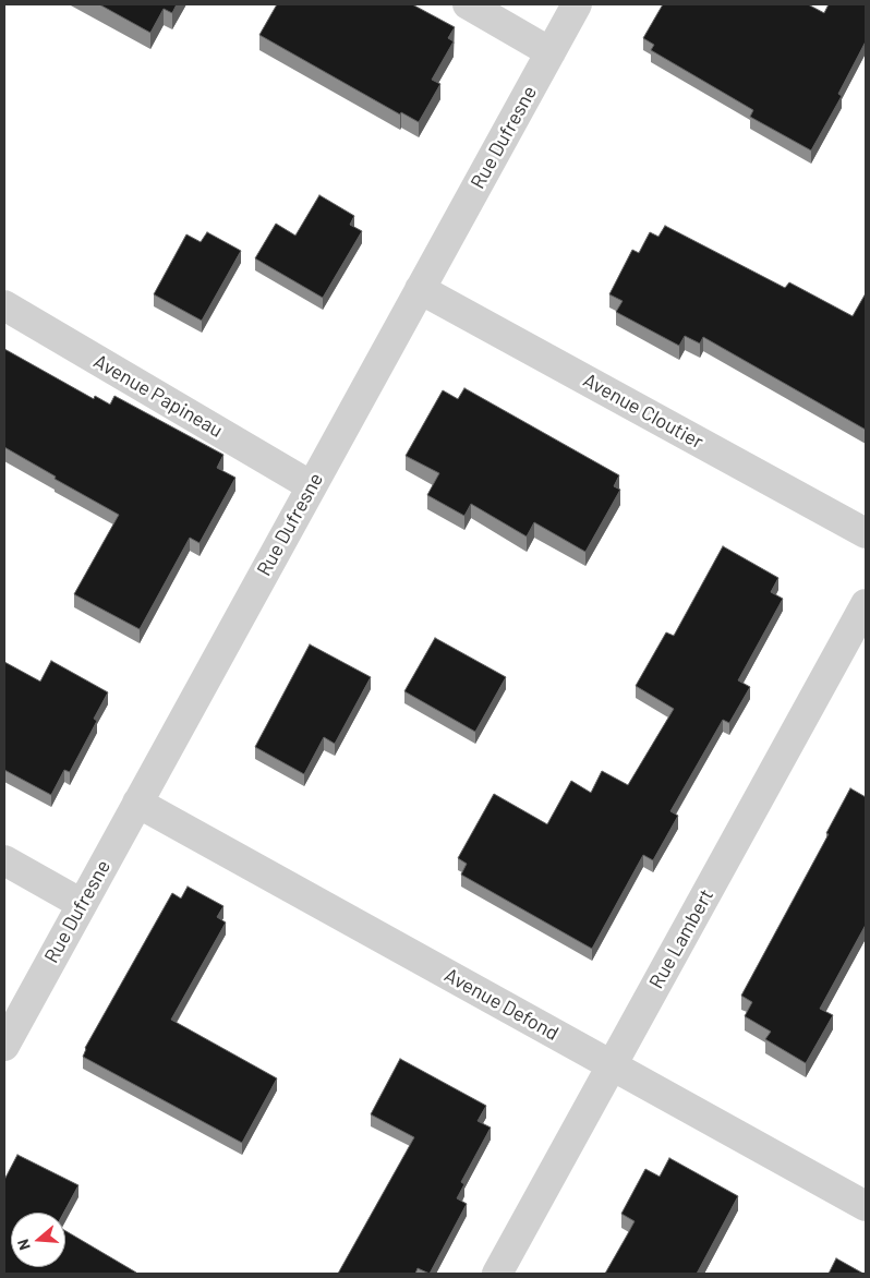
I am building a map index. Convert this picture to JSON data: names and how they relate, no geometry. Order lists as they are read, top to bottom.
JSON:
{
  "streets": {
    "street": [
      "Rue Dufresne",
      "Avenue Papineau",
      "Avenue Cloutier",
      "Rue Lambert",
      "Avenue Defond"
    ]
  },
  "crossings": [
    ["Rue Dufresne", "Avenue Papineau"],
    ["Rue Dufresne", "Avenue Cloutier"],
    ["Rue Dufresne", "Avenue Defond"],
    ["Rue Lambert", "Avenue Defond"]
  ],
  "north": "left"
}
